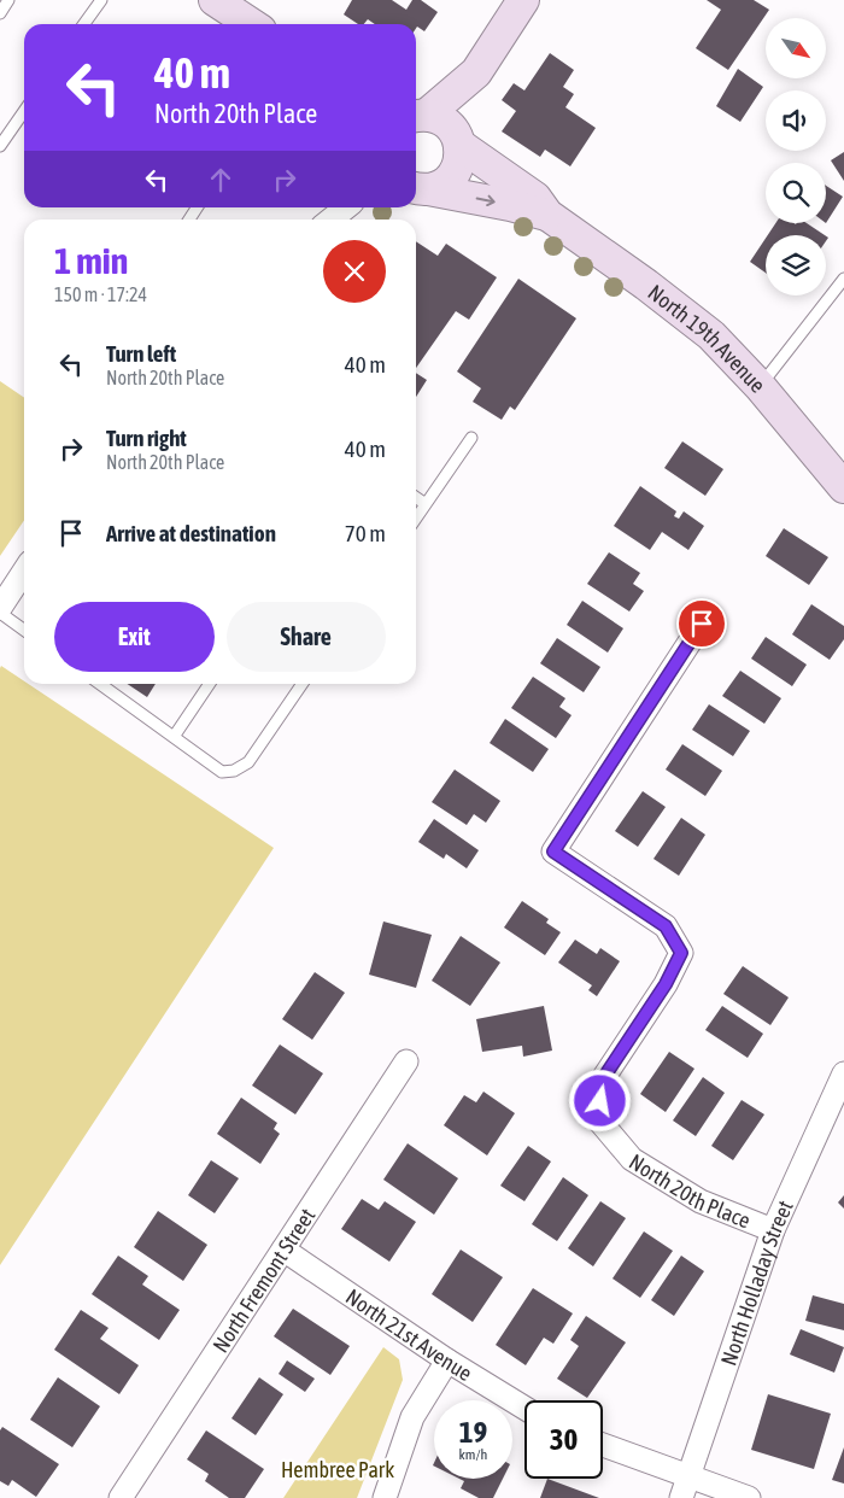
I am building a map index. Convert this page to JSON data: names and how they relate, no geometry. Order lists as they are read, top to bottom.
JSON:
{
  "streets": {
    "main road": ["North 19th Avenue"],
    "street": [
      "North 20th Place",
      "North Fremont Street",
      "North Holladay Street",
      "North 21st Avenue"
    ]
  },
  "crossings": [
    ["North 20th Place", "North Holladay Street"],
    ["North Fremont Street", "North 21st Avenue"]
  ],
  "parks": ["Hembree Park"],
  "north": "bottom right",
  "page": {
    "turn": ["40 m", "North 20th Place"],
    "heading": ["1 min", "150 m · 17:24"],
    "list": [
      {
        "name": "Turn left",
        "note": "North 20th Place",
        "value": "40 m"
      },
      {
        "name": "Turn right",
        "note": "North 20th Place",
        "value": "40 m"
      },
      {
        "name": "Arrive at destination",
        "value": "70 m"
      }
    ],
    "buttons": ["Exit", "Share"],
    "speed": "19 km/h",
    "limit": "30"
  }
}
